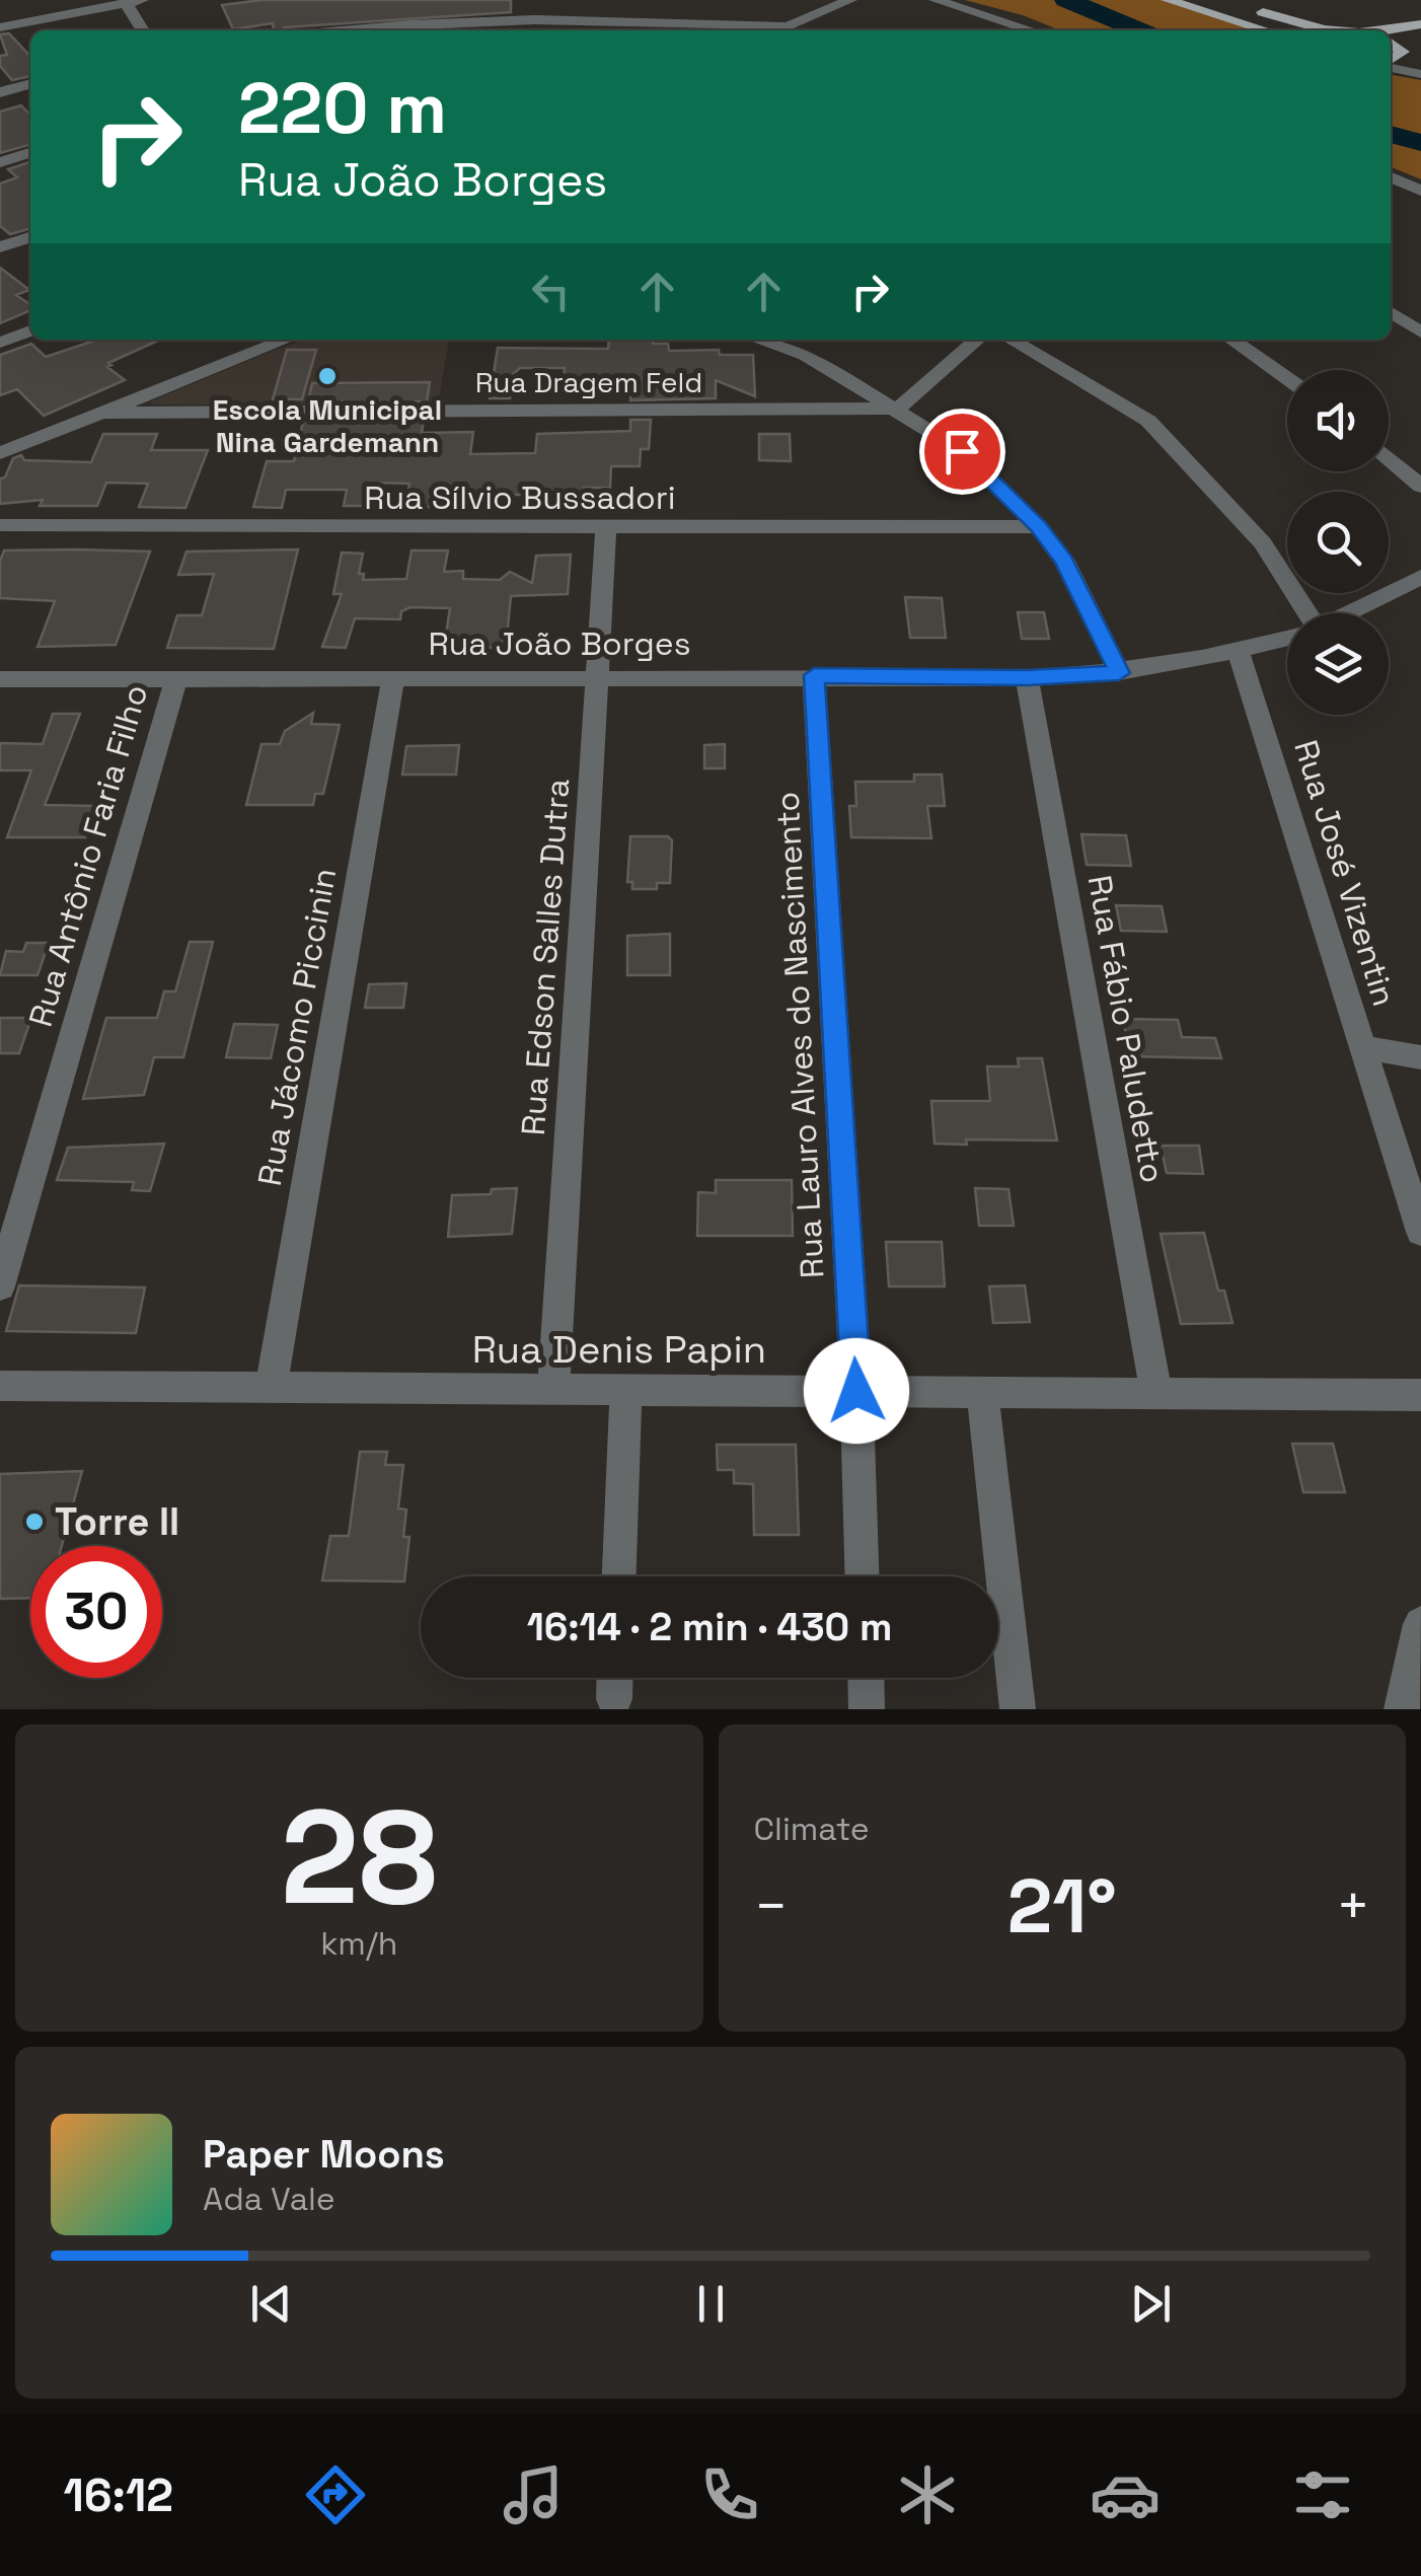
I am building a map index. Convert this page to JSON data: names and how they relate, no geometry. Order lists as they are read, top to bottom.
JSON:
{
  "streets": {
    "street": [
      "Rua Dragem Feld",
      "Rua Sílvio Bussadori",
      "Rua João Borges",
      "Rua Antônio Faria Filho",
      "Rua José Vizentin",
      "Rua Edson Salles Dutra",
      "Rua Jácomo Piccinin",
      "Rua Fábio Paludetto",
      "Rua Lauro Alves do Nascimento",
      "Rua Denis Papin"
    ]
  },
  "crossings": [
    ["Rua Sílvio Bussadori", "Rua Edson Salles Dutra"],
    ["Rua João Borges", "Rua Antônio Faria Filho"],
    ["Rua João Borges", "Rua José Vizentin"],
    ["Rua João Borges", "Rua Edson Salles Dutra"],
    ["Rua João Borges", "Rua Jácomo Piccinin"],
    ["Rua João Borges", "Rua Fábio Paludetto"],
    ["Rua João Borges", "Rua Lauro Alves do Nascimento"],
    ["Rua Edson Salles Dutra", "Rua Denis Papin"],
    ["Rua Jácomo Piccinin", "Rua Denis Papin"],
    ["Rua Fábio Paludetto", "Rua Denis Papin"],
    ["Rua Lauro Alves do Nascimento", "Rua Denis Papin"]
  ],
  "places": ["Escola Municipal Nina Gardemann", "Torre II"],
  "page": {
    "turn": ["220 m", "Rua João Borges"],
    "limit": "30",
    "trip": "16:14 · 2 min · 430 m",
    "tile": [
      ["28", "km/h"],
      "Climate"
    ],
    "heat": ["−", "21°", "+"],
    "song": ["Paper Moons", "Ada Vale"],
    "tabs": "16:12"
  }
}
